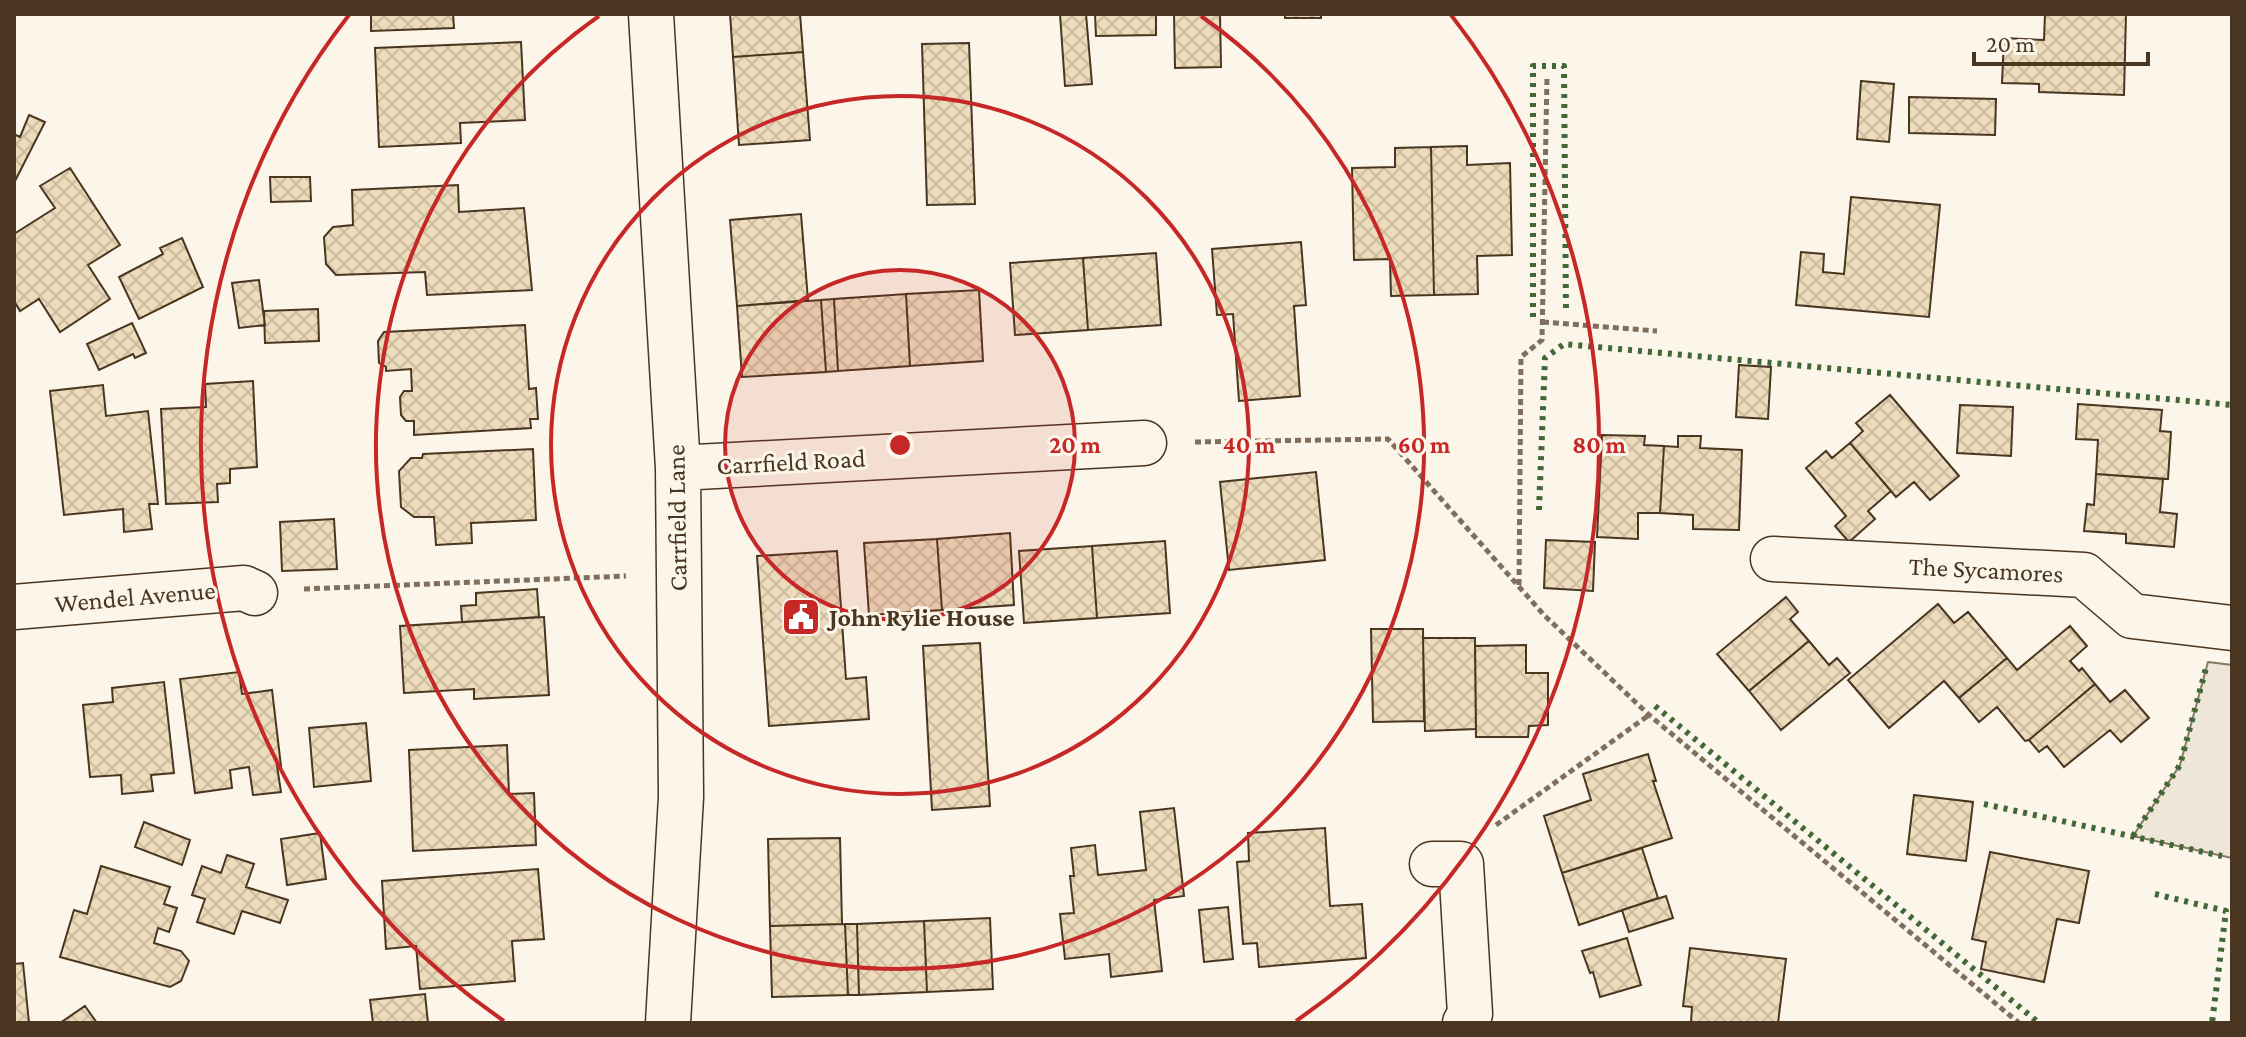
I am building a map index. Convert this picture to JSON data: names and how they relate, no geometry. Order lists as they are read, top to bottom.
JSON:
{
  "streets": {
    "street": [
      "Carrfield Road",
      "Carrfield Lane",
      "The Sycamores",
      "Wendel Avenue"
    ]
  },
  "crossings": [
    ["Carrfield Road", "Carrfield Lane"]
  ],
  "places": {
    "public building": ["John Rylie House"]
  },
  "scale_bar": "20 m",
  "rings": [
    "20 m",
    "40 m",
    "60 m",
    "80 m"
  ]
}
